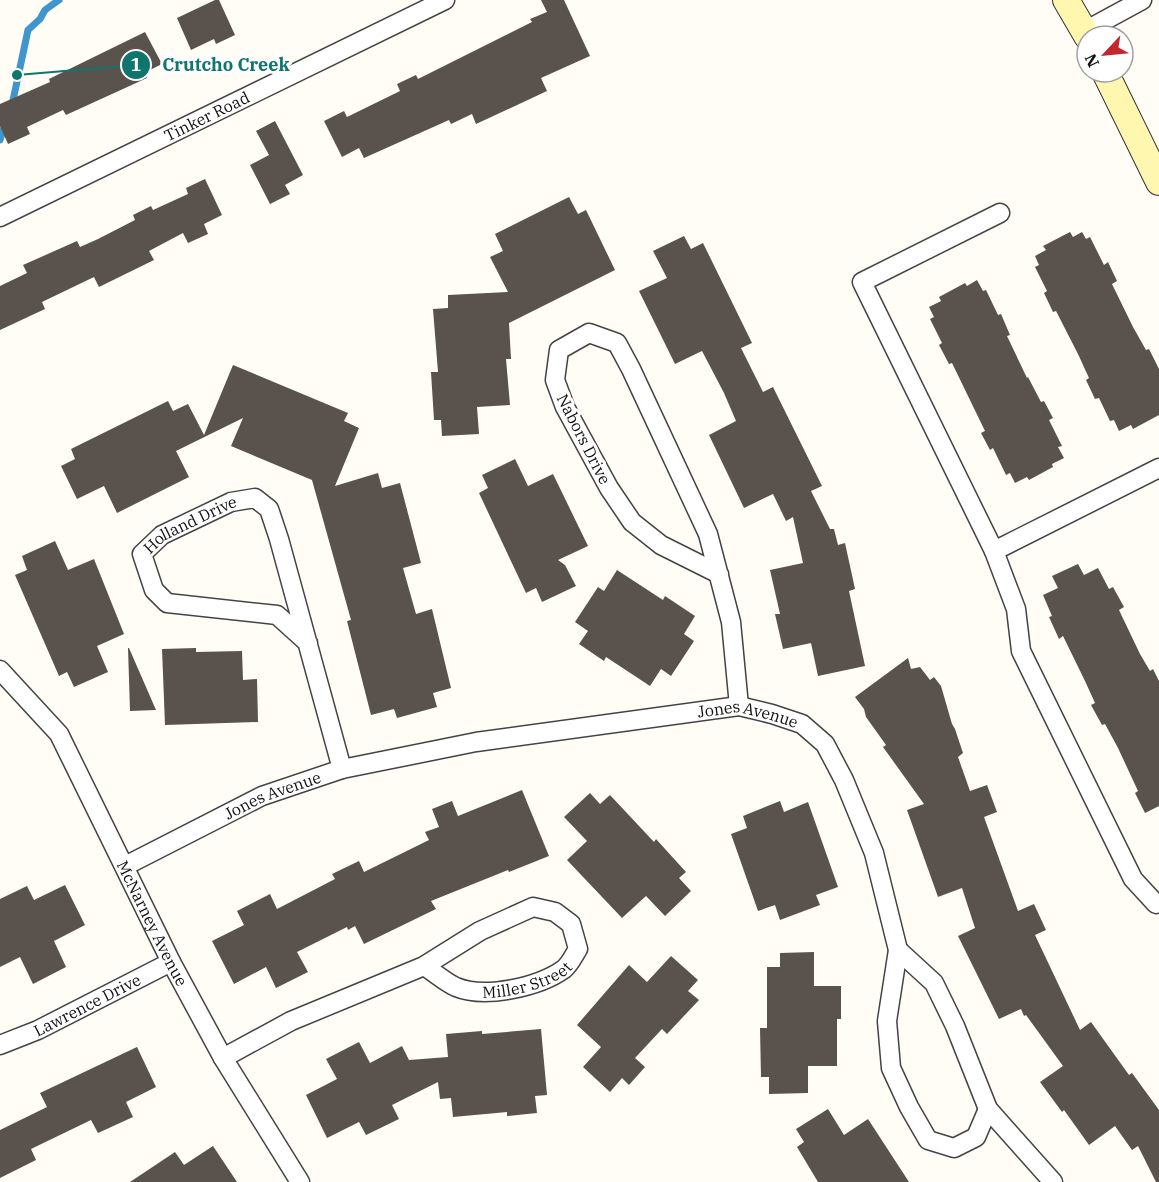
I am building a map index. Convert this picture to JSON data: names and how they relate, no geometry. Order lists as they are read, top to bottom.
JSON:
{
  "streets": {
    "street": [
      "Tinker Road",
      "Nabors Drive",
      "Holland Drive",
      "Jones Avenue",
      "McNarney Avenue",
      "Miller Street",
      "Lawrence Drive"
    ]
  },
  "crossings": [
    ["Nabors Drive", "Jones Avenue"],
    ["Holland Drive", "Jones Avenue"],
    ["Jones Avenue", "McNarney Avenue"],
    ["McNarney Avenue", "Miller Street"],
    ["McNarney Avenue", "Lawrence Drive"]
  ],
  "places": ["Crutcho Creek"],
  "north": "bottom left"
}
